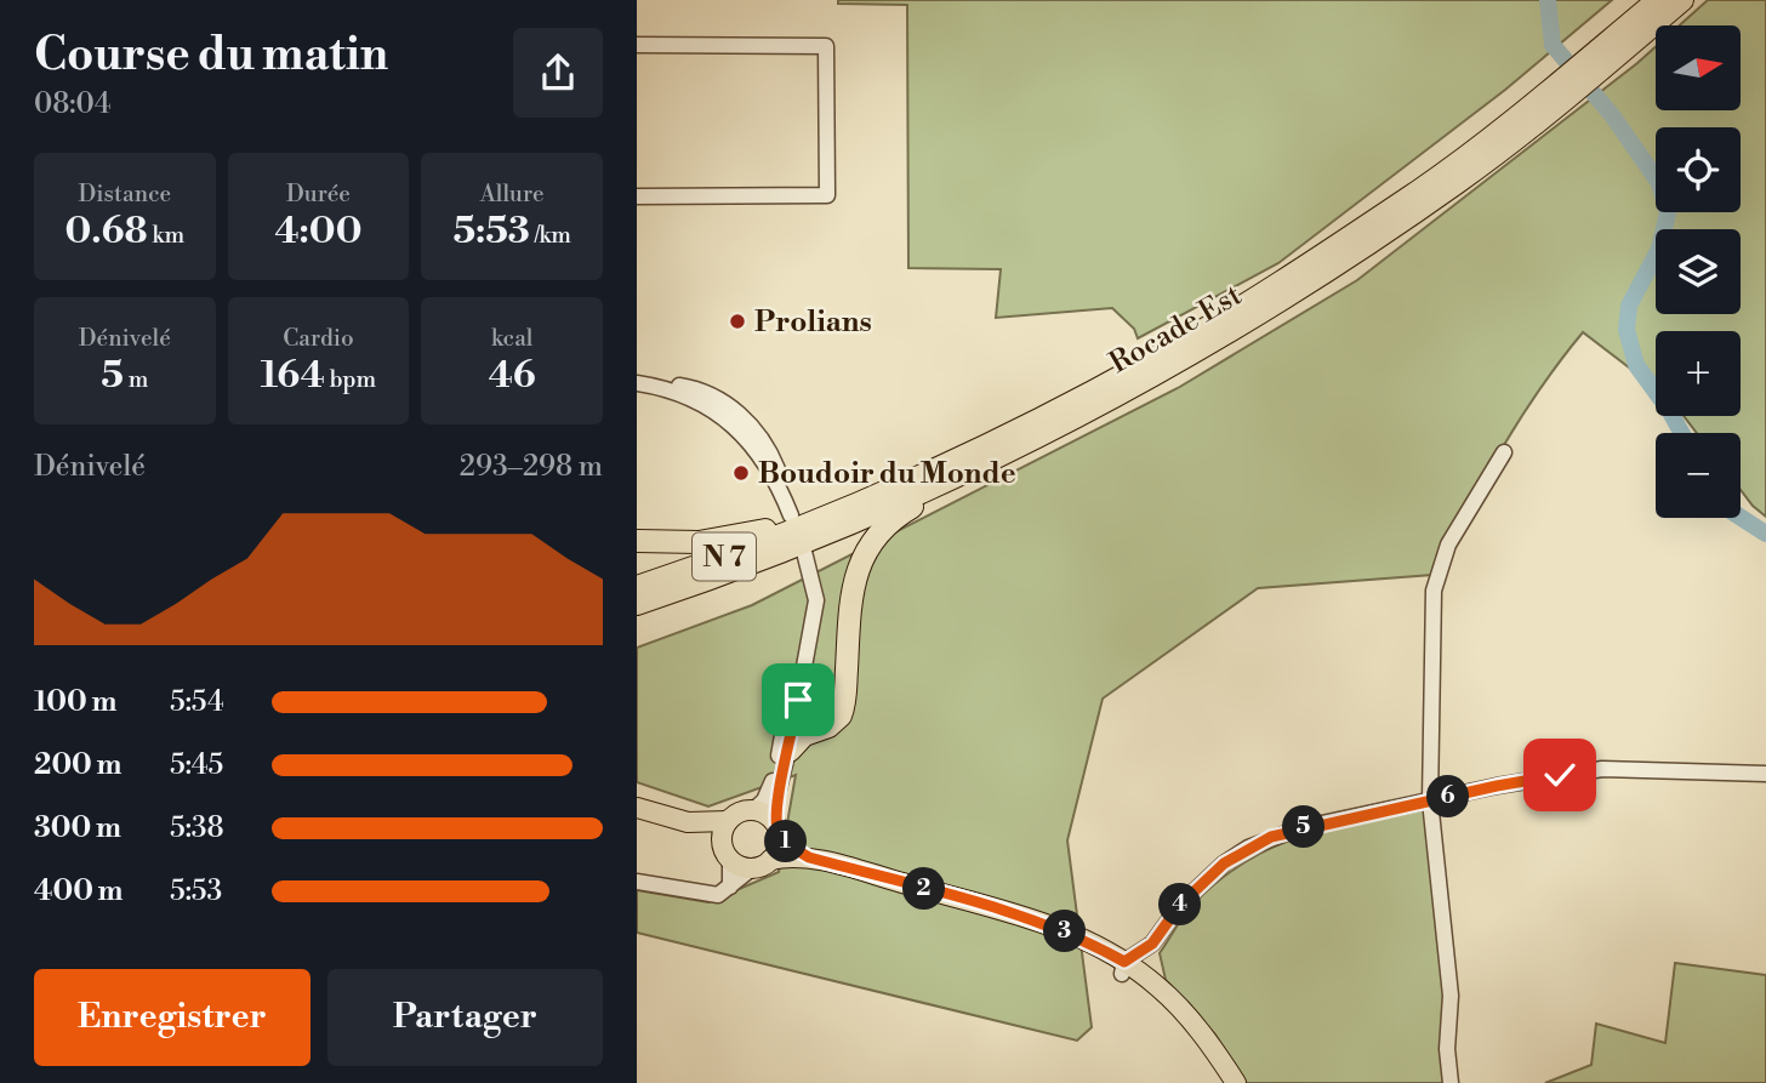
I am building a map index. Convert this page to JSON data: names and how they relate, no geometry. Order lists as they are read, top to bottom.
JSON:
{
  "streets": {
    "highway": ["Rocade Est", "N 7"]
  },
  "places": ["Prolians", "Boudoir du Monde"],
  "north": "right",
  "page": {
    "heading": ["Course du matin", "08:04"],
    "map_buttons": ["+", "−"],
    "stats": [
      ["Distance", "0.68 km"],
      ["Durée", "4:00"],
      ["Allure", "5:53 /km"],
      ["Dénivelé", "5 m"],
      ["Cardio", "164 bpm"],
      ["kcal", "46"]
    ],
    "chart": ["Dénivelé", "293–298 m"],
    "list": [
      {
        "name": "100 m",
        "note": "5:54"
      },
      {
        "name": "200 m",
        "note": "5:45"
      },
      {
        "name": "300 m",
        "note": "5:38"
      },
      {
        "name": "400 m",
        "note": "5:53"
      }
    ],
    "pins": [
      "6",
      "5",
      "1",
      "2",
      "4",
      "3"
    ],
    "buttons": ["Enregistrer", "Partager"]
  }
}
